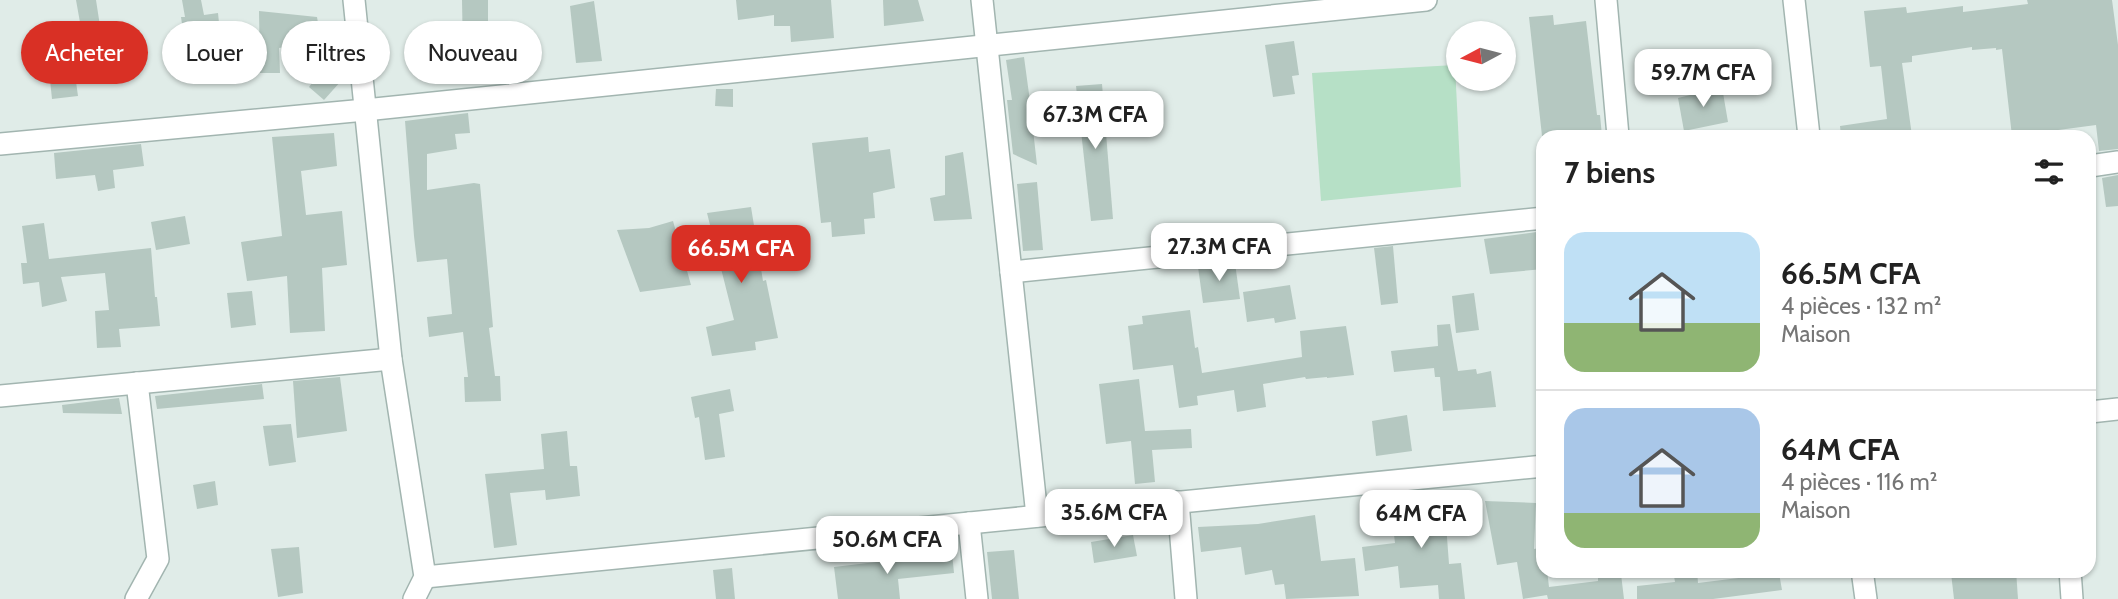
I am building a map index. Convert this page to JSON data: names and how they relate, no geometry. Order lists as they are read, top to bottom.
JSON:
{
  "north": "left",
  "page": {
    "chip": [
      "Acheter",
      "Louer",
      "Filtres",
      "Nouveau"
    ],
    "price": [
      "59.7M CFA",
      "67.3M CFA",
      "27.3M CFA",
      "66.5M CFA",
      "35.6M CFA",
      "64M CFA",
      "50.6M CFA"
    ],
    "heading": "7 biens",
    "list": [
      {
        "name": "66.5M CFA",
        "note": "4 pièces · 132 m² · Maison"
      },
      {
        "name": "64M CFA",
        "note": "4 pièces · 116 m² · Maison"
      }
    ]
  }
}
